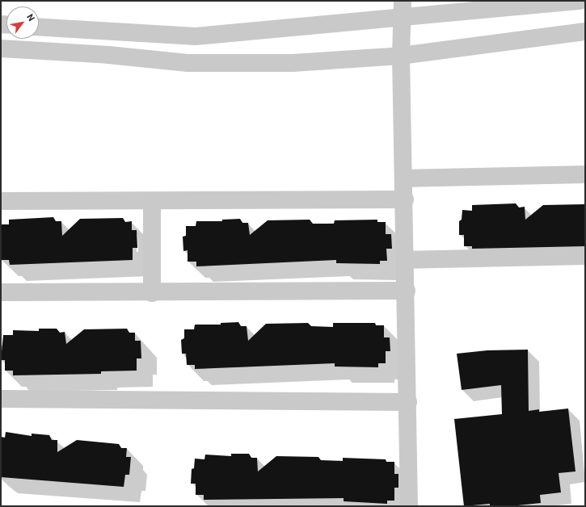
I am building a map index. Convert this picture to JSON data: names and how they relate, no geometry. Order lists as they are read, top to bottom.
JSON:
{
  "north": "top right"
}
